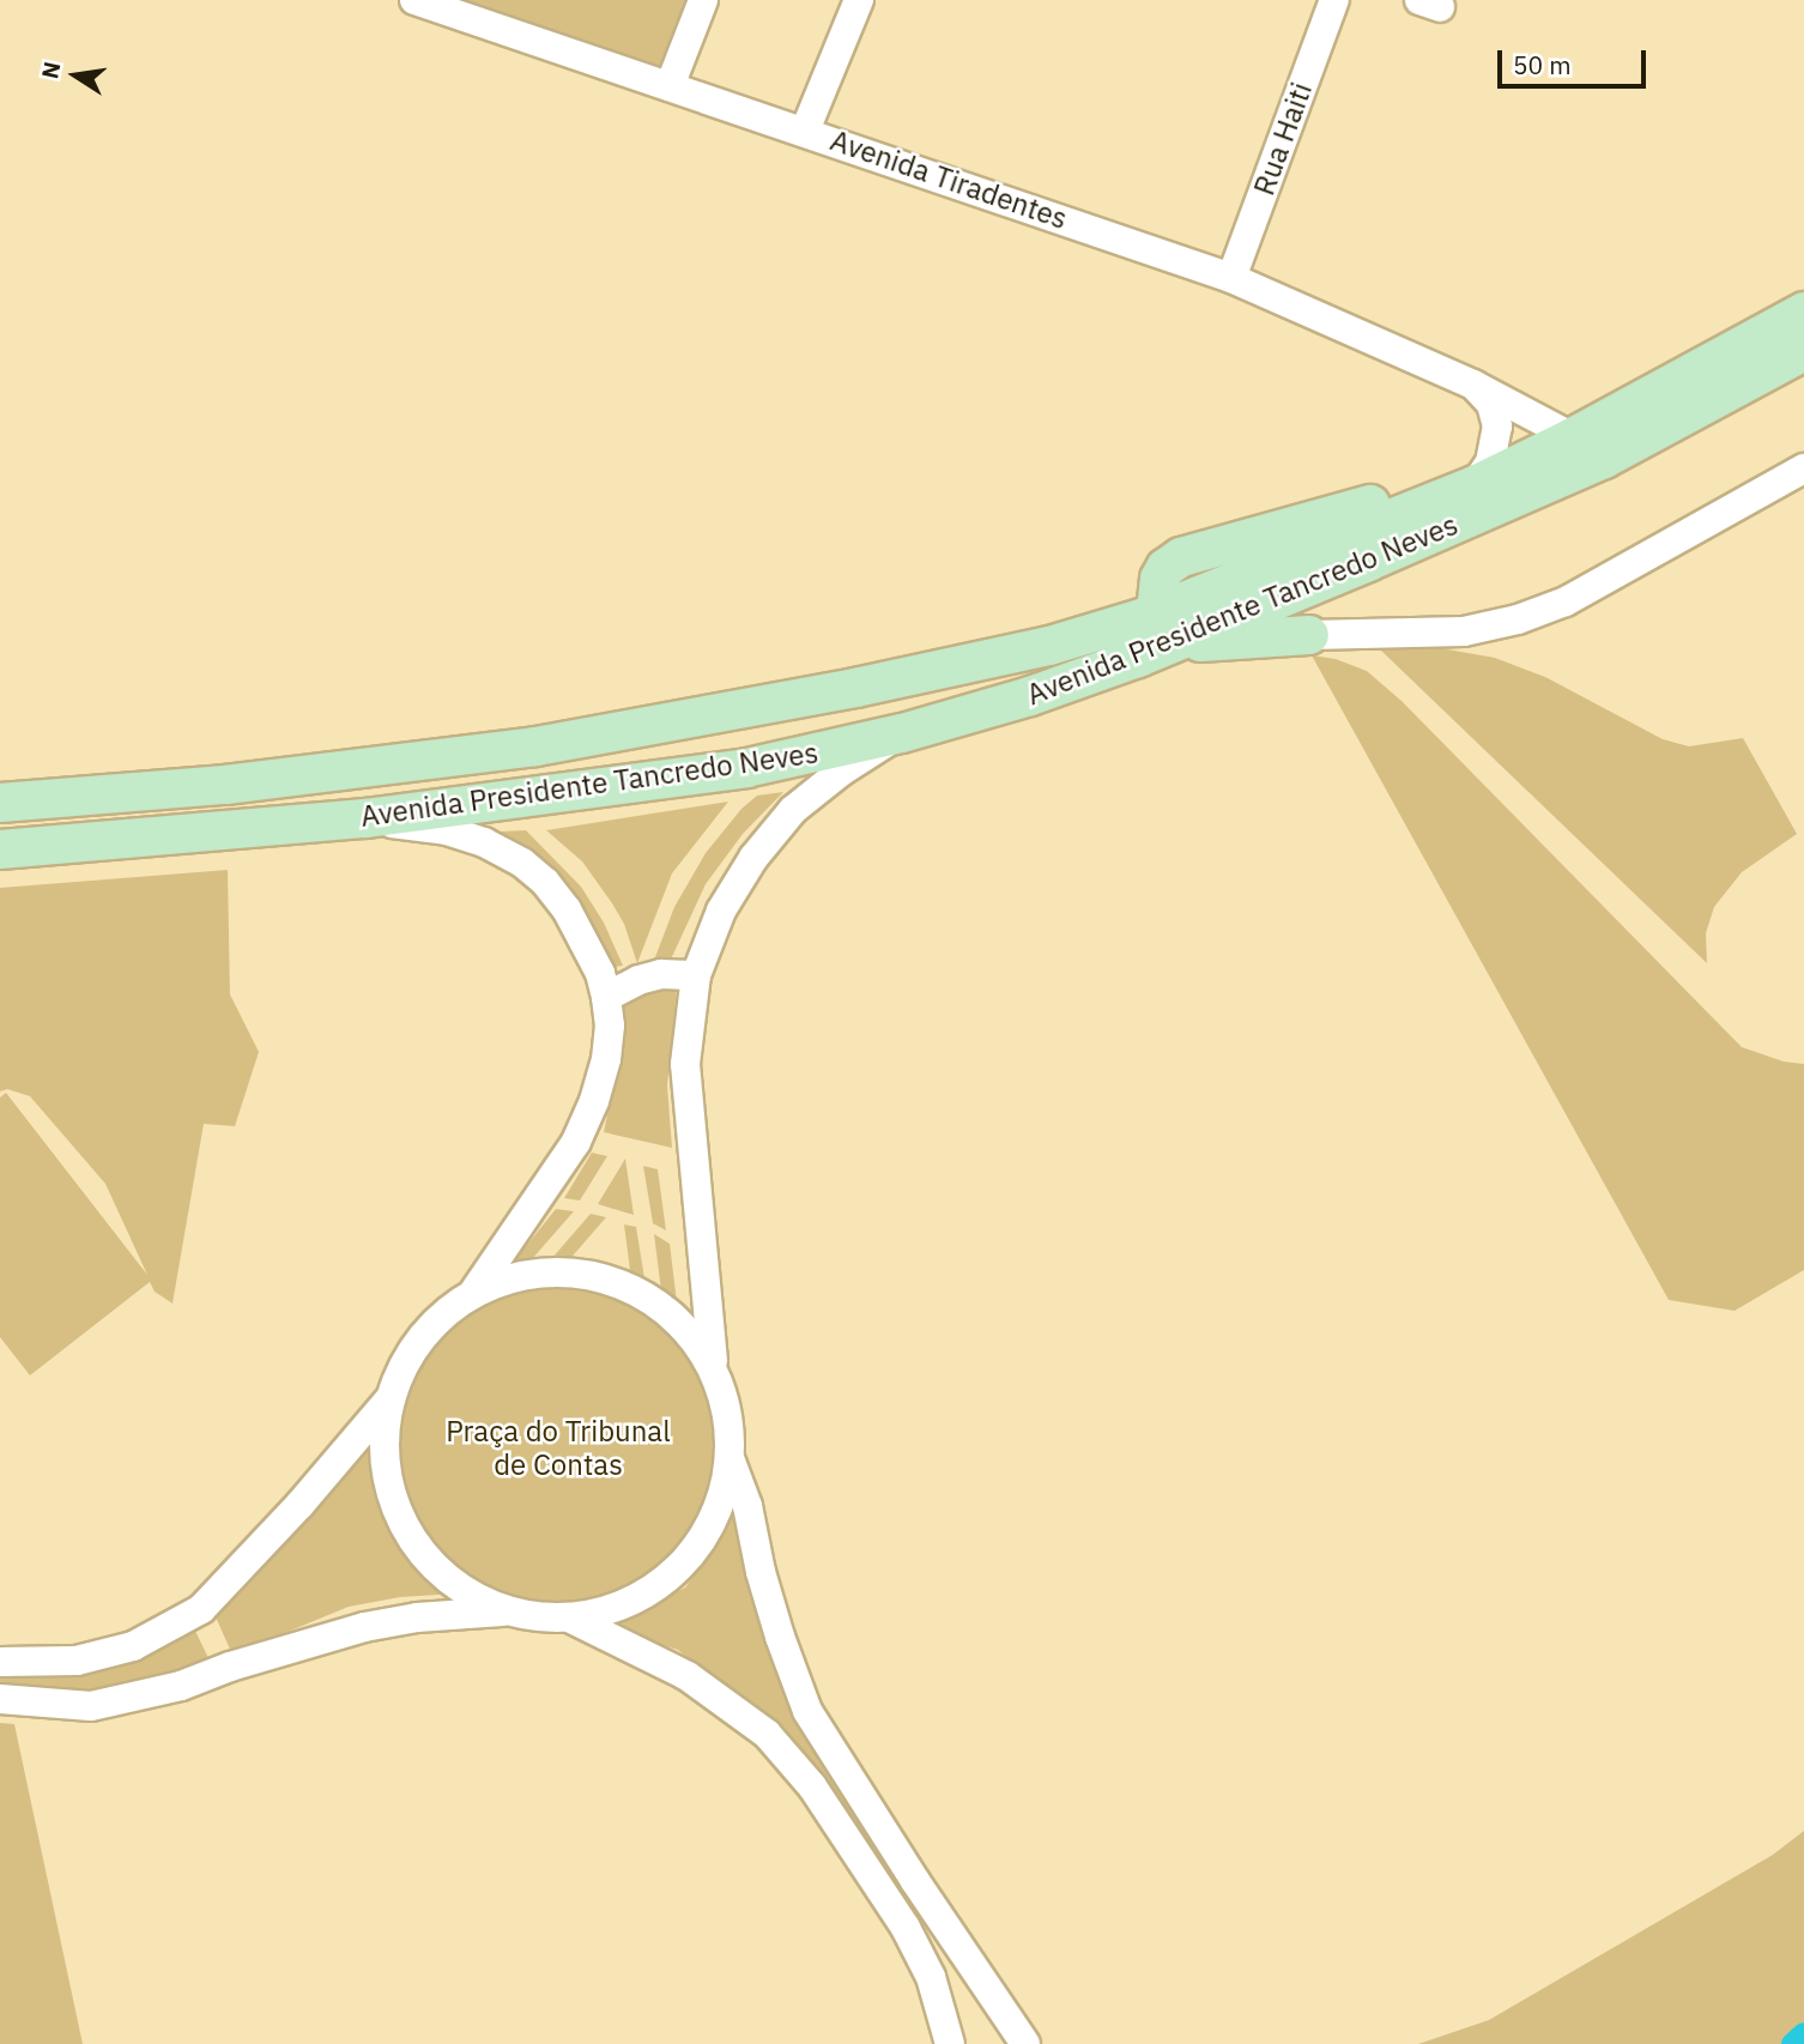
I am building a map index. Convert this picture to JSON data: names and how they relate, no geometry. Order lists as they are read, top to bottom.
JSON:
{
  "streets": {
    "main road": ["Avenida Presidente Tancredo Neves"],
    "street": ["Rua Haiti", "Avenida Tiradentes"]
  },
  "crossings": [
    ["Rua Haiti", "Avenida Tiradentes"],
    ["Avenida Tiradentes", "Avenida Presidente Tancredo Neves"]
  ],
  "parks": ["Praça do Tribunal de Contas"],
  "scale_bar": "50 m",
  "north": "left"
}
